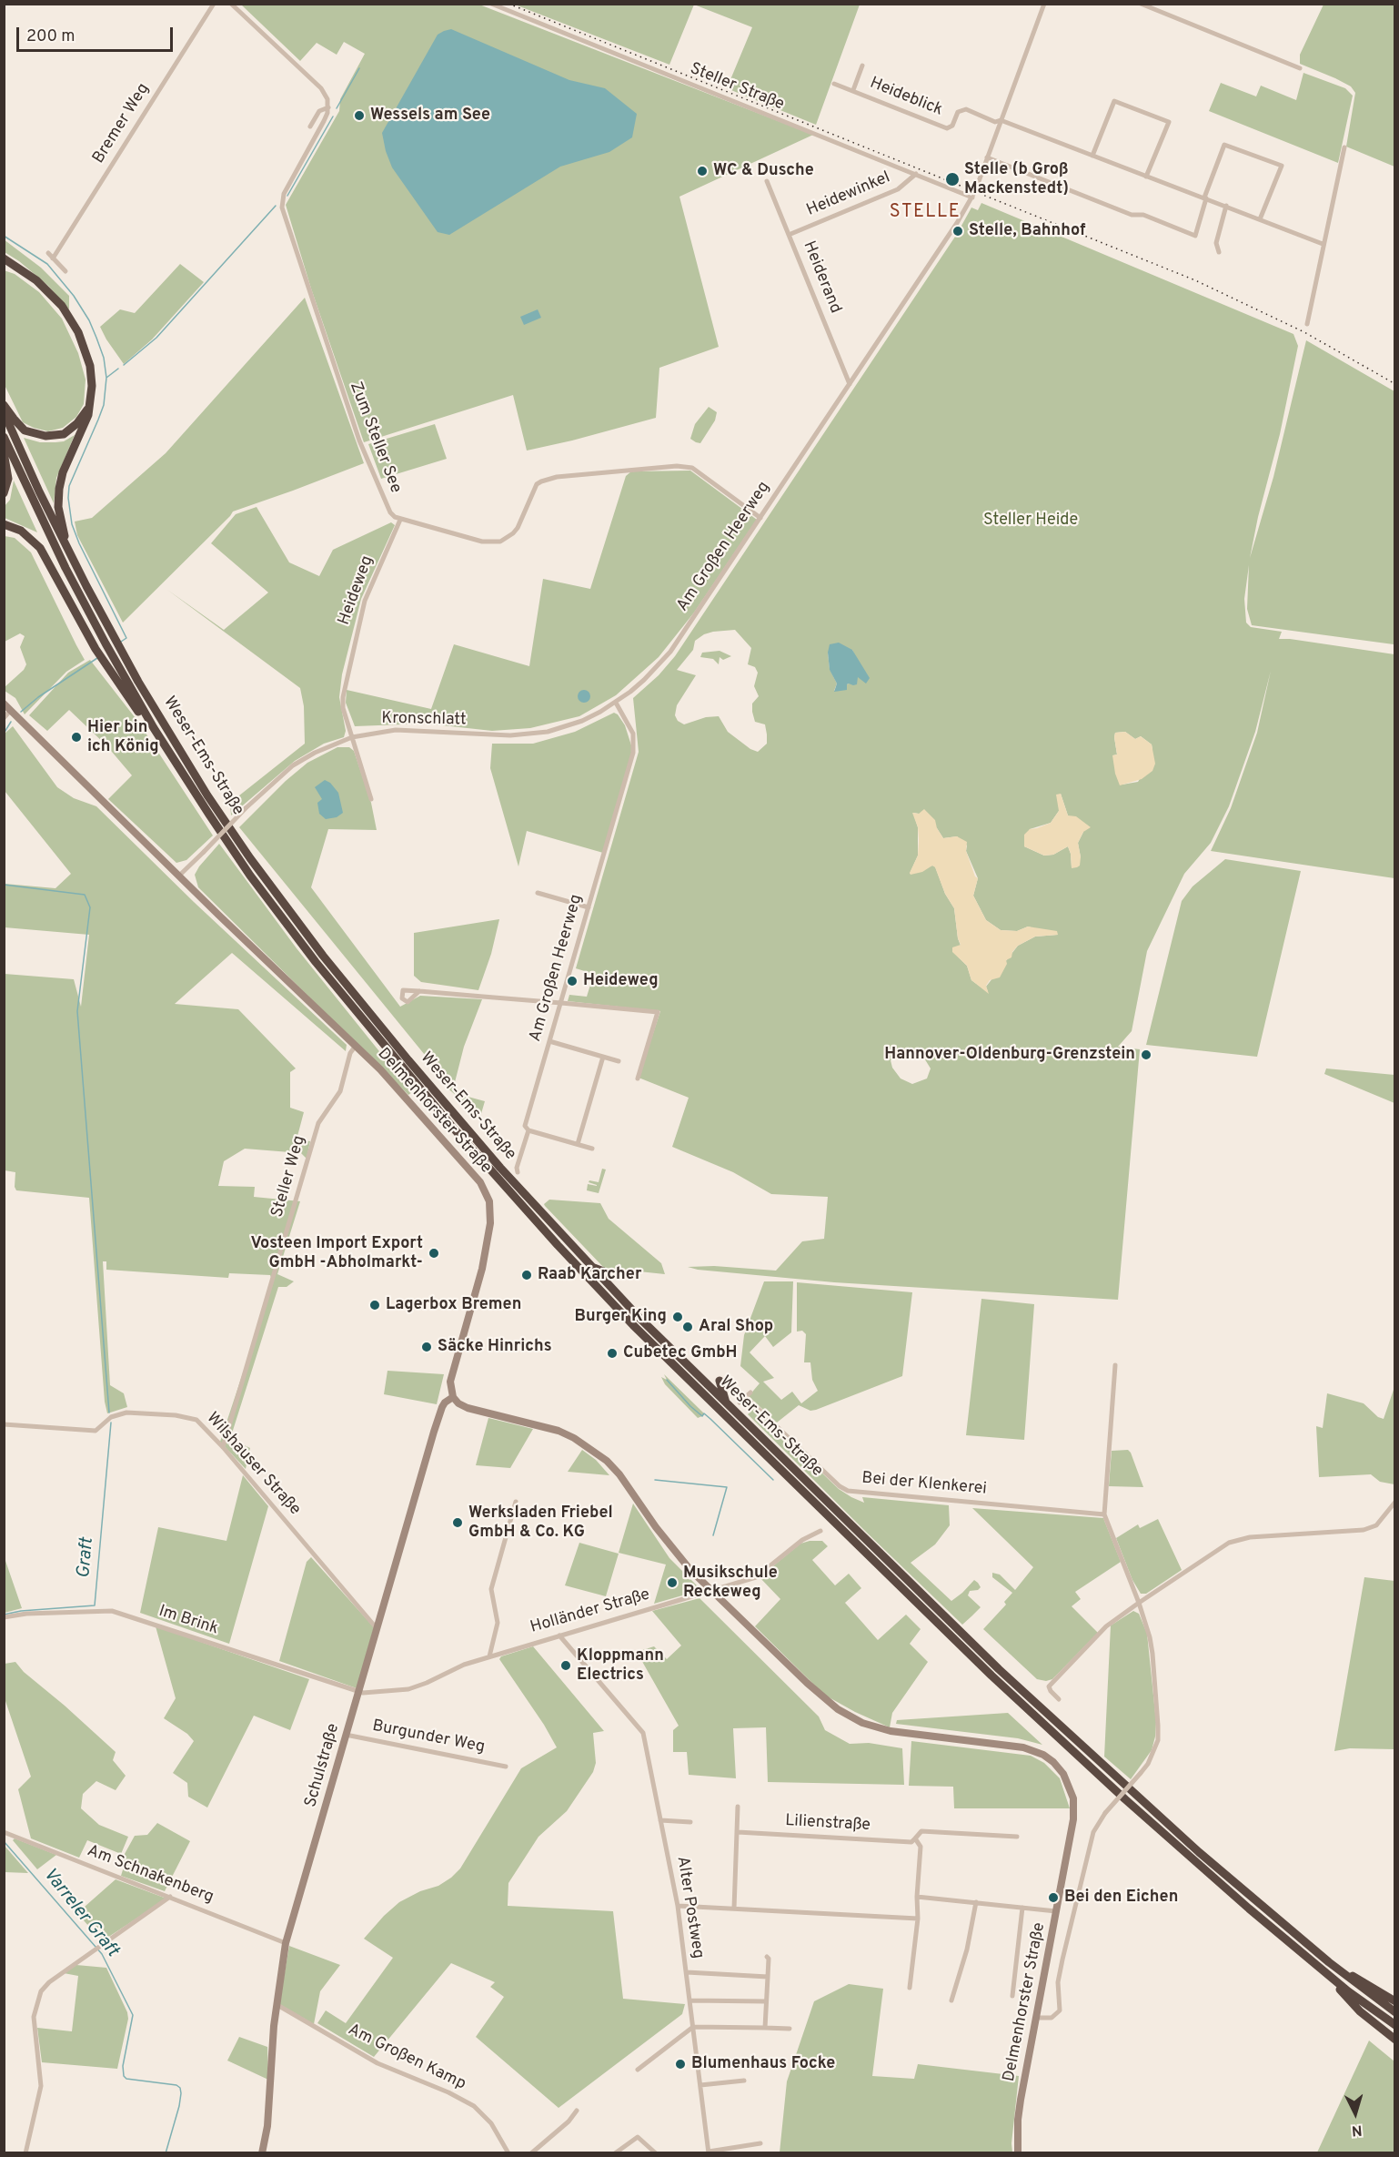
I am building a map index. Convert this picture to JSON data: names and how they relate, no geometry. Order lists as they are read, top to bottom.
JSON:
{
  "streets": {
    "highway": ["Weser-Ems-Straße"],
    "street": [
      "Steller Straße",
      "Heideblick",
      "Bremer Weg",
      "Heidewinkel",
      "Heiderand",
      "Zum Steller See",
      "Am Großen Heerweg",
      "Heideweg",
      "Kronschlatt",
      "Delmenhorster Straße",
      "Steller Weg",
      "Wilshauser Straße",
      "Bei der Klenkerei",
      "Holländer Straße",
      "Im Brink",
      "Burgunder Weg",
      "Schulstraße",
      "Lilienstraße",
      "Am Schnakenberg",
      "Alter Postweg",
      "Am Großen Kamp"
    ]
  },
  "crossings": [
    ["Steller Straße", "Heidewinkel"],
    ["Steller Straße", "Am Großen Heerweg"],
    ["Heideblick", "Am Großen Heerweg"],
    ["Heidewinkel", "Heiderand"],
    ["Heiderand", "Am Großen Heerweg"],
    ["Zum Steller See", "Heideweg"],
    ["Am Großen Heerweg", "Kronschlatt"],
    ["Heideweg", "Kronschlatt"],
    ["Kronschlatt", "Delmenhorster Straße"],
    ["Delmenhorster Straße", "Steller Weg"],
    ["Delmenhorster Straße", "Holländer Straße"],
    ["Delmenhorster Straße", "Schulstraße"],
    ["Steller Weg", "Wilshauser Straße"],
    ["Wilshauser Straße", "Schulstraße"],
    ["Holländer Straße", "Im Brink"],
    ["Holländer Straße", "Schulstraße"],
    ["Holländer Straße", "Alter Postweg"],
    ["Im Brink", "Schulstraße"],
    ["Burgunder Weg", "Schulstraße"],
    ["Schulstraße", "Am Schnakenberg"],
    ["Schulstraße", "Am Großen Kamp"]
  ],
  "districts": ["STELLE"],
  "water": ["Graft", "Varreler Graft"],
  "parks": ["Steller Heide"],
  "places": [
    "Wessels am See",
    "WC & Dusche",
    "Stelle (b Groß Mackenstedt)",
    "Stelle, Bahnhof",
    "Hier bin ich König",
    "Heideweg",
    "Hannover-Oldenburg-Grenzstein",
    "Vosteen Import Export GmbH -Abholmarkt-",
    "Raab Karcher",
    "Lagerbox Bremen",
    "Burger King",
    "Aral Shop",
    "Säcke Hinrichs",
    "Cubetec GmbH",
    "Werksladen Friebel GmbH & Co. KG",
    "Musikschule Reckeweg",
    "Kloppmann Electrics",
    "Bei den Eichen",
    "Blumenhaus Focke"
  ],
  "scale_bar": "200 m",
  "north": "bottom"
}
